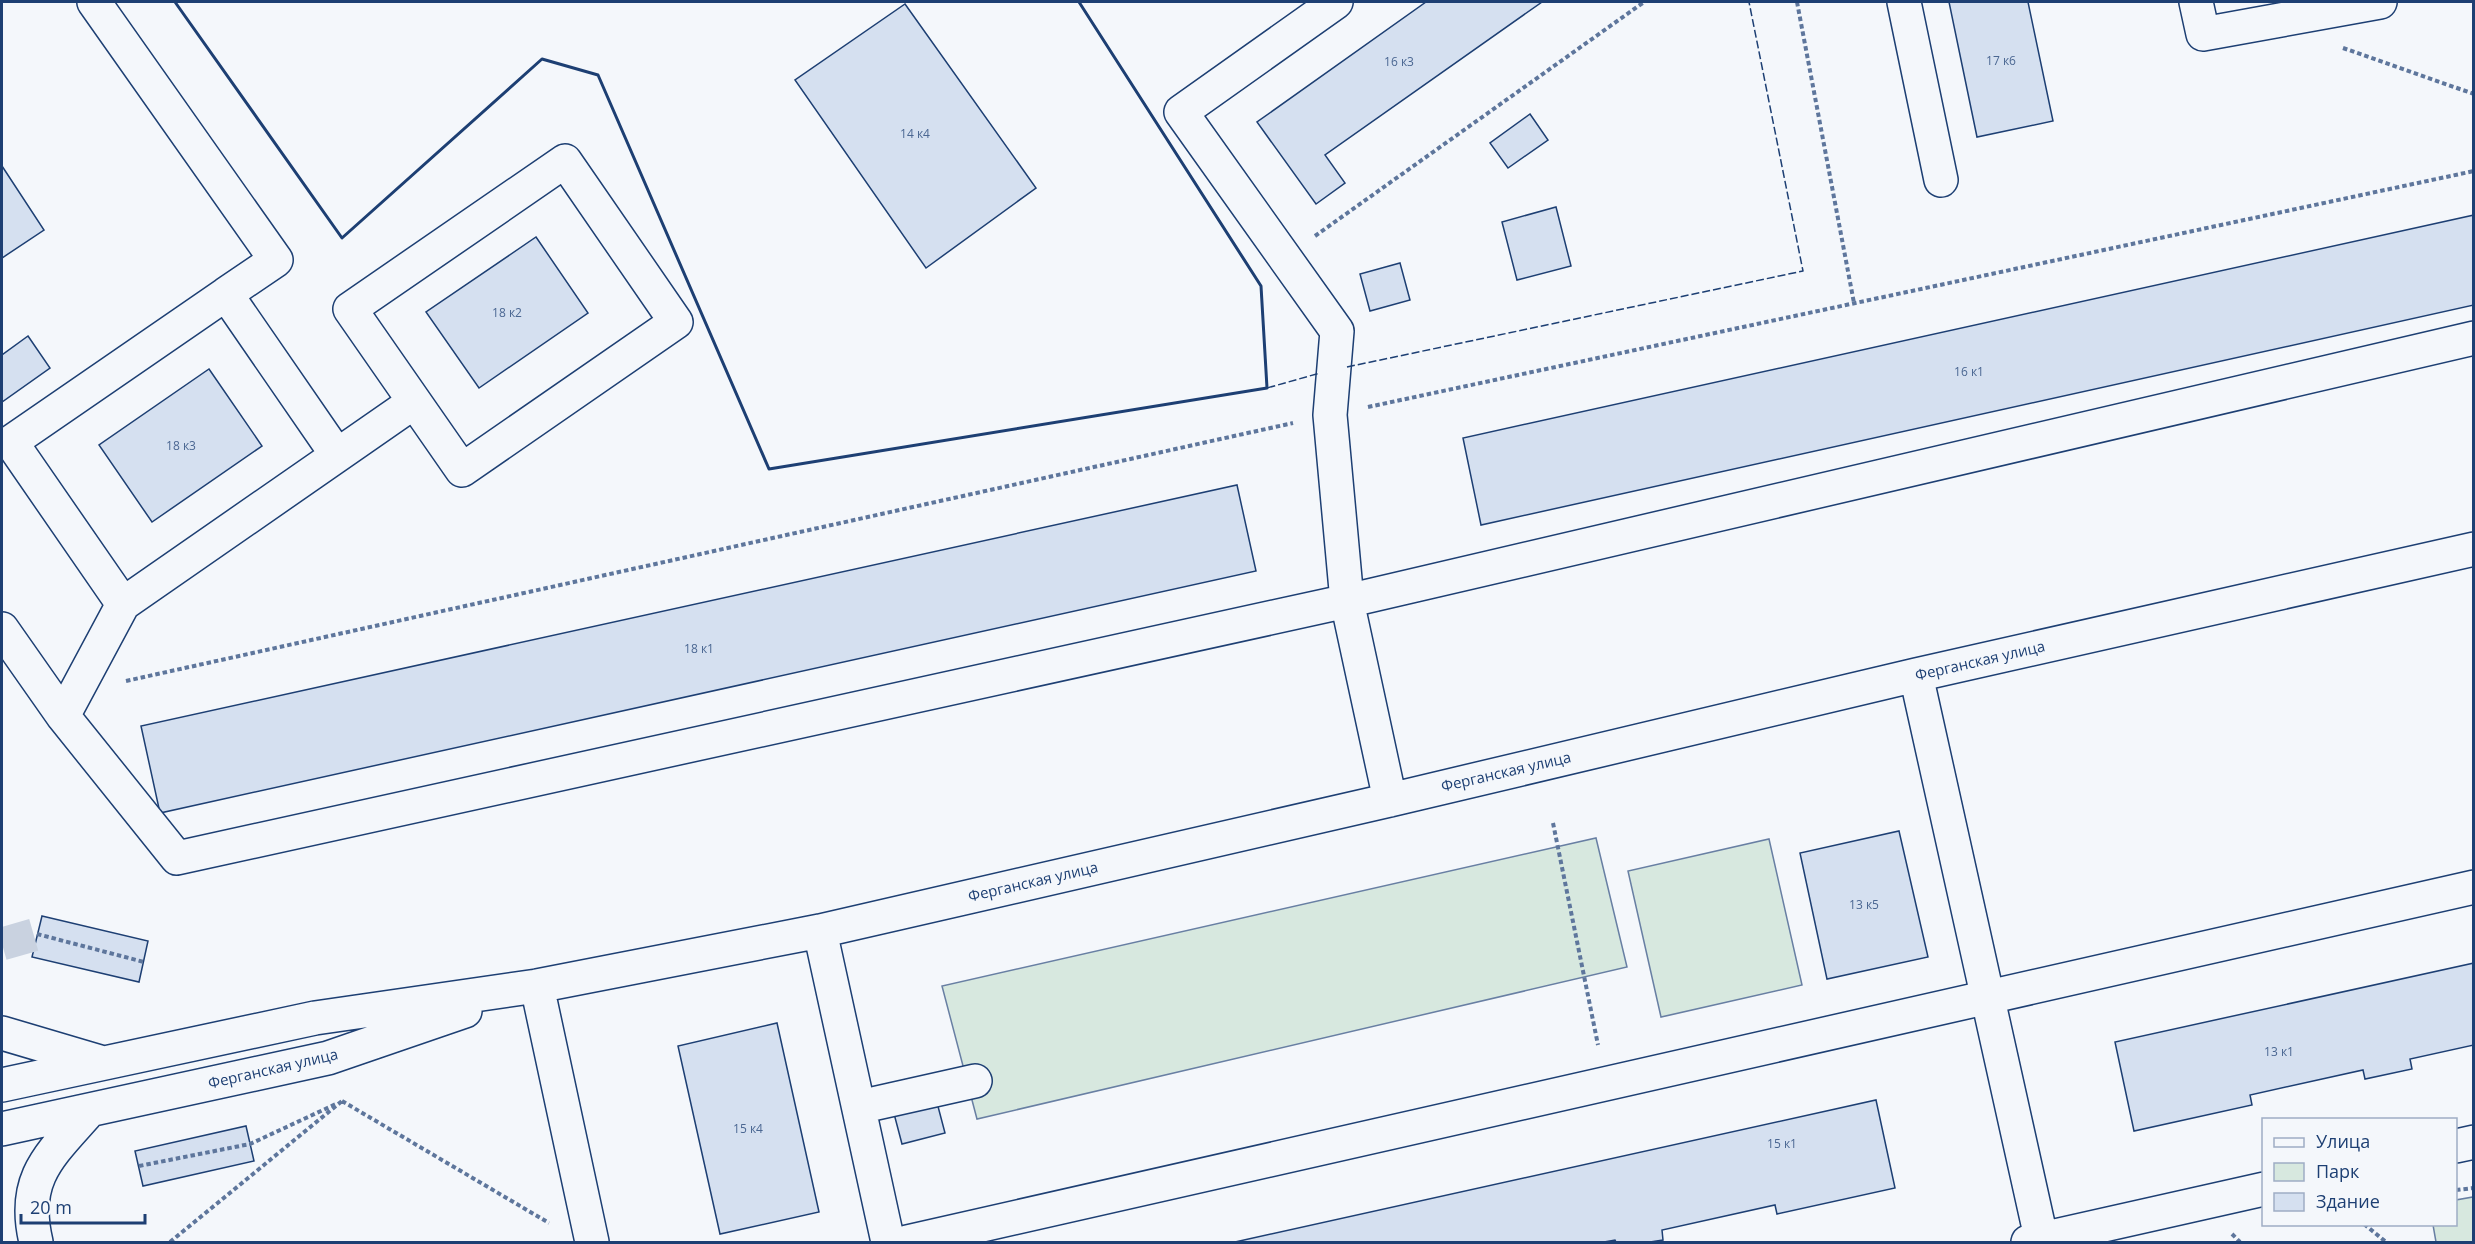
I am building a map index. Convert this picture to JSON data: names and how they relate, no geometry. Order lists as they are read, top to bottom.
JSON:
{
  "streets": {
    "street": ["Ферганская улица"]
  },
  "house_numbers": [
    "17 к6",
    "16 к3",
    "14 к4",
    "18 к2",
    "16 к1",
    "18 к3",
    "18 к1",
    "13 к5",
    "13 к1",
    "15 к4",
    "15 к1"
  ],
  "legend": ["Улица", "Парк", "Здание"],
  "scale_bar": "20 m"
}
